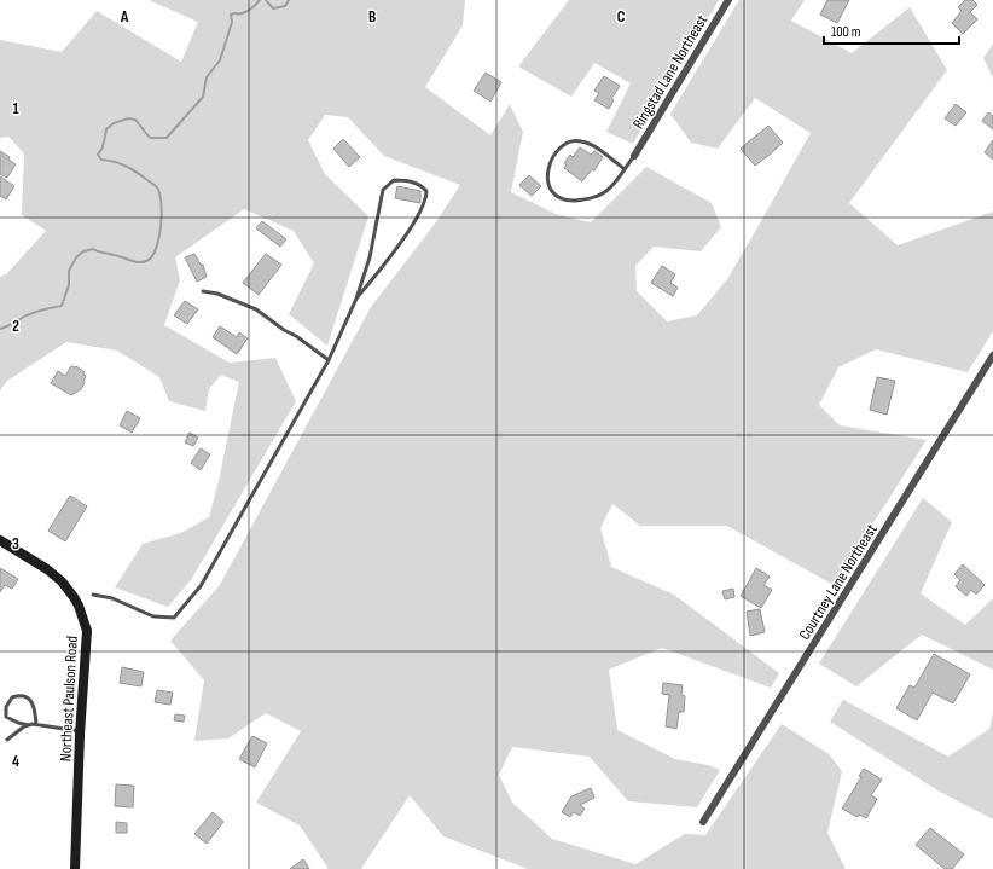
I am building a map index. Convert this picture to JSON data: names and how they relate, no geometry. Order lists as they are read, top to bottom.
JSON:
{
  "streets": {
    "street": ["Ringstad Lane Northeast", "Courtney Lane Northeast", "Northeast Paulson Road"]
  },
  "scale_bar": "100 m",
  "grid": {
    "columns": ["A", "B", "C"],
    "rows": [
      "1",
      "2",
      "3",
      "4"
    ]
  }
}
